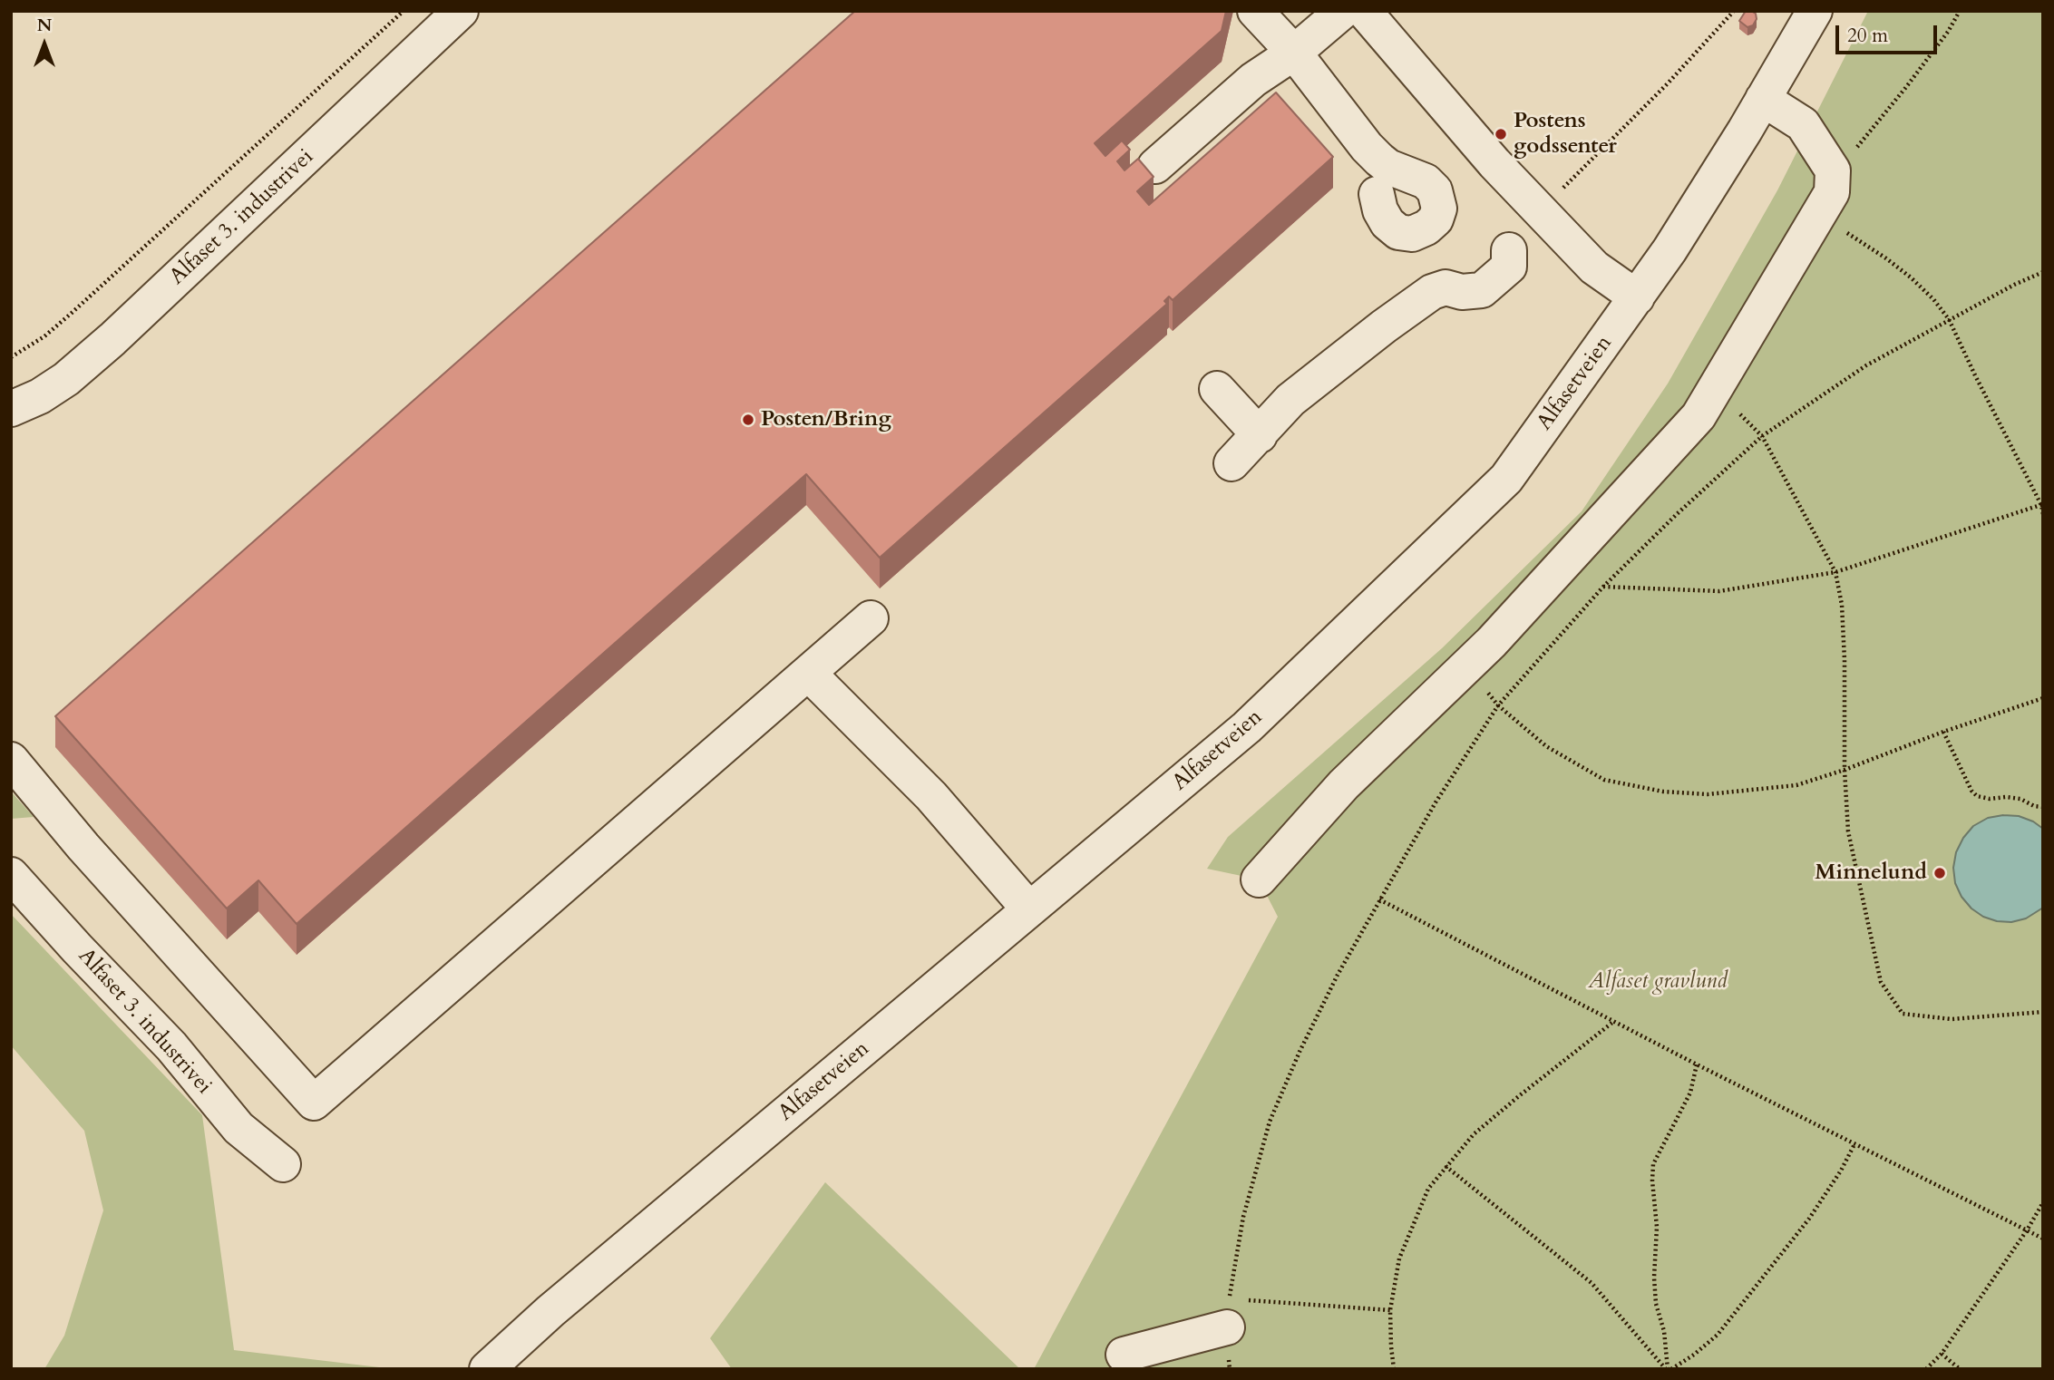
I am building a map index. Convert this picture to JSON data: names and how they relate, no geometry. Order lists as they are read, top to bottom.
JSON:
{
  "streets": {
    "street": ["Alfaset 3. industrivei", "Alfasetveien"]
  },
  "parks": ["Alfaset gravlund"],
  "places": ["Postens godssenter", "Posten/Bring", "Minnelund"],
  "scale_bar": "20 m",
  "north": "top"
}
